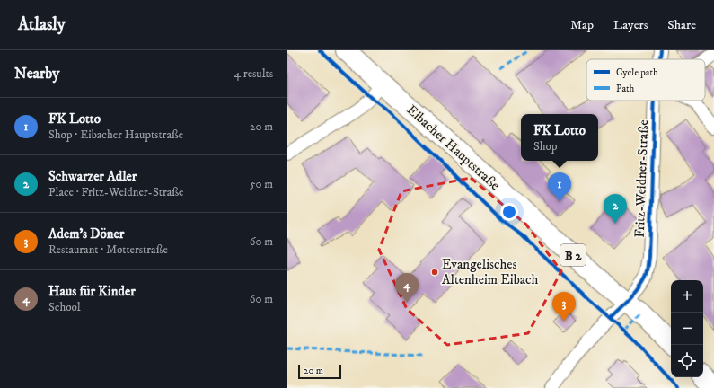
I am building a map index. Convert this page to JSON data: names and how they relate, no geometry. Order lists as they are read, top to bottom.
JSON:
{
  "streets": {
    "main road": ["Eibacher Hauptstraße", "B 2"],
    "street": ["Fritz-Weidner-Straße"]
  },
  "crossings": [
    ["Eibacher Hauptstraße", "Fritz-Weidner-Straße"]
  ],
  "places": ["Evangelisches Altenheim Eibach"],
  "legend": ["Cycle path", "Path"],
  "scale_bar": "20 m",
  "page": {
    "header": "Atlasly",
    "nav": ["Map", "Layers", "Share"],
    "heading": ["Nearby", "4 results"],
    "list": [
      {
        "mark": "1",
        "name": "FK Lotto",
        "note": "Shop · Eibacher Hauptstraße",
        "value": "20 m"
      },
      {
        "mark": "2",
        "name": "Schwarzer Adler",
        "note": "Place · Fritz-Weidner-Straße",
        "value": "50 m"
      },
      {
        "mark": "3",
        "name": "Adem's Döner",
        "note": "Restaurant · Motterstraße",
        "value": "60 m"
      },
      {
        "mark": "4",
        "name": "Haus für Kinder",
        "note": "School",
        "value": "60 m"
      }
    ],
    "popup": ["FK Lotto", "Shop"],
    "pins": [
      "1",
      "2",
      "4",
      "3"
    ],
    "map_buttons": ["+", "−"],
    "scale": "20 m"
  }
}
